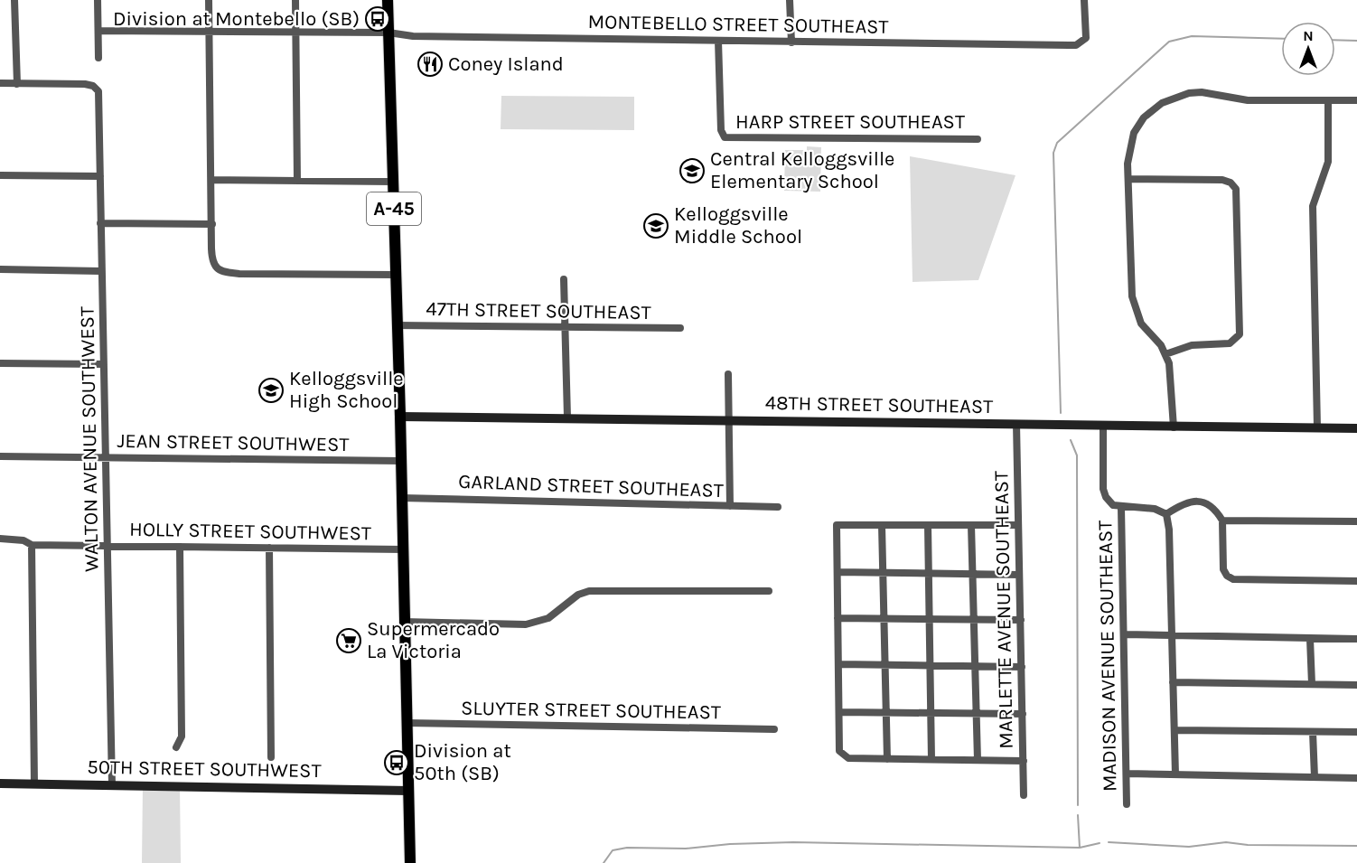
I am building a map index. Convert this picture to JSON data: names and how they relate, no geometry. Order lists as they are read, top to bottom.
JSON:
{
  "streets": {
    "main road": ["A-45"],
    "street": [
      "MONTEBELLO STREET SOUTHEAST",
      "HARP STREET SOUTHEAST",
      "47TH STREET SOUTHEAST",
      "48TH STREET SOUTHEAST",
      "WALTON AVENUE SOUTHWEST",
      "JEAN STREET SOUTHWEST",
      "GARLAND STREET SOUTHEAST",
      "HOLLY STREET SOUTHWEST",
      "MARLETTE AVENUE SOUTHEAST",
      "MADISON AVENUE SOUTHEAST",
      "SLUYTER STREET SOUTHEAST",
      "50TH STREET SOUTHWEST"
    ]
  },
  "crossings": [
    ["MONTEBELLO STREET SOUTHEAST", "HARP STREET SOUTHEAST"],
    ["MONTEBELLO STREET SOUTHEAST", "A-45"],
    ["A-45", "47TH STREET SOUTHEAST"],
    ["A-45", "48TH STREET SOUTHEAST"],
    ["A-45", "JEAN STREET SOUTHWEST"],
    ["A-45", "GARLAND STREET SOUTHEAST"],
    ["A-45", "HOLLY STREET SOUTHWEST"],
    ["A-45", "SLUYTER STREET SOUTHEAST"],
    ["A-45", "50TH STREET SOUTHWEST"],
    ["48TH STREET SOUTHEAST", "MARLETTE AVENUE SOUTHEAST"],
    ["WALTON AVENUE SOUTHWEST", "JEAN STREET SOUTHWEST"],
    ["WALTON AVENUE SOUTHWEST", "HOLLY STREET SOUTHWEST"],
    ["WALTON AVENUE SOUTHWEST", "50TH STREET SOUTHWEST"]
  ],
  "places": {
    "bus stop": ["Division at Montebello (SB)", "Division at 50th (SB)"],
    "restaurant": ["Coney Island"],
    "school or university": ["Central Kelloggsville Elementary School", "Kelloggsville Middle School", "Kelloggsville High School"],
    "supermarket": ["Supermercado La Victoria"]
  },
  "north": "top"
}
